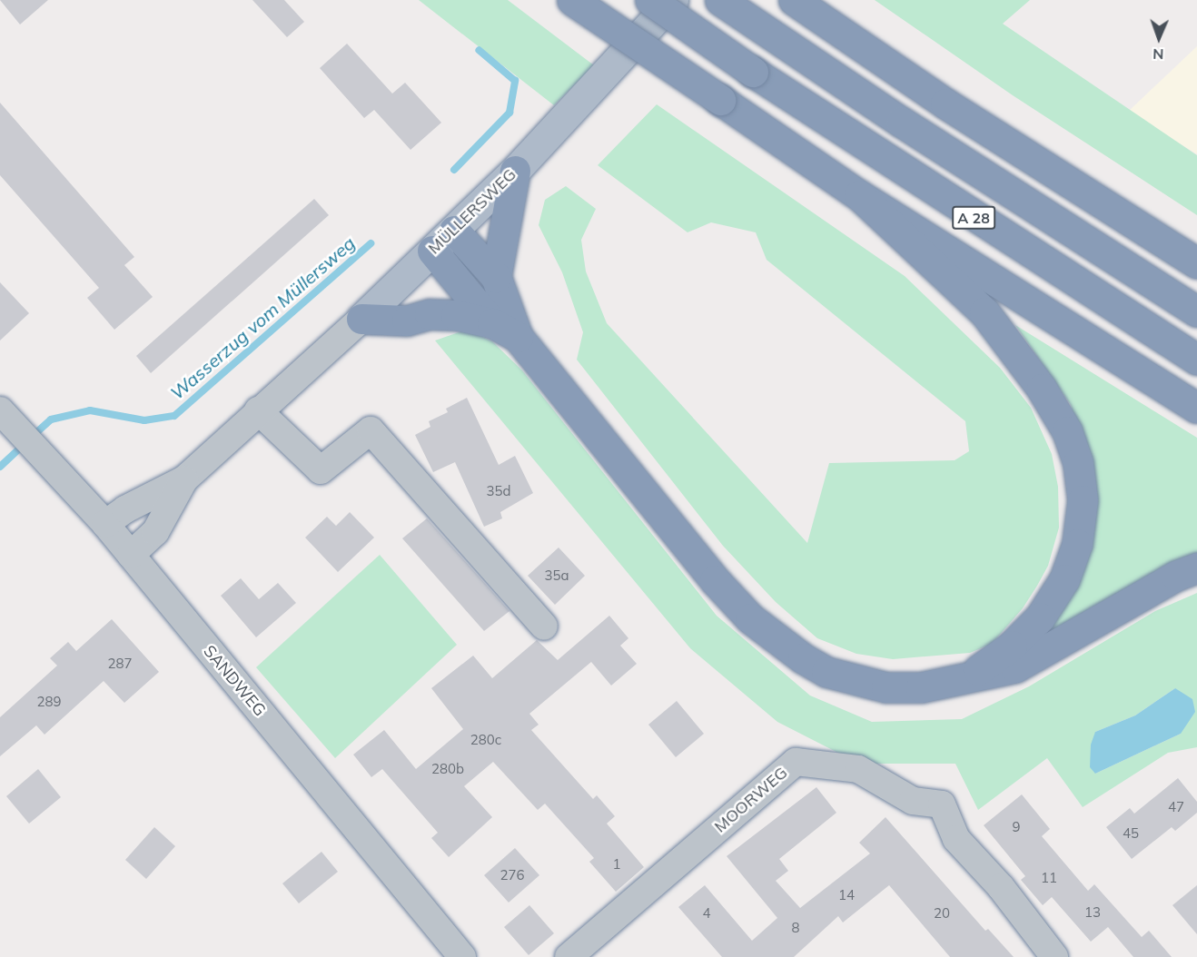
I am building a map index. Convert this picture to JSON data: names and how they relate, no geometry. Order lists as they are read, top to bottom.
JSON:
{
  "streets": {
    "highway": ["A 28"],
    "main road": ["MÜLLERSWEG"],
    "street": ["SANDWEG", "MOORWEG"]
  },
  "crossings": [
    ["MÜLLERSWEG", "SANDWEG"]
  ],
  "water": ["Wasserzug vom Müllersweg"],
  "house_numbers": [
    "35d",
    "35a",
    "287",
    "289",
    "280c",
    "280b",
    "47",
    "9",
    "45",
    "1",
    "276",
    "11",
    "14",
    "13",
    "4",
    "20",
    "8"
  ],
  "north": "bottom"
}
